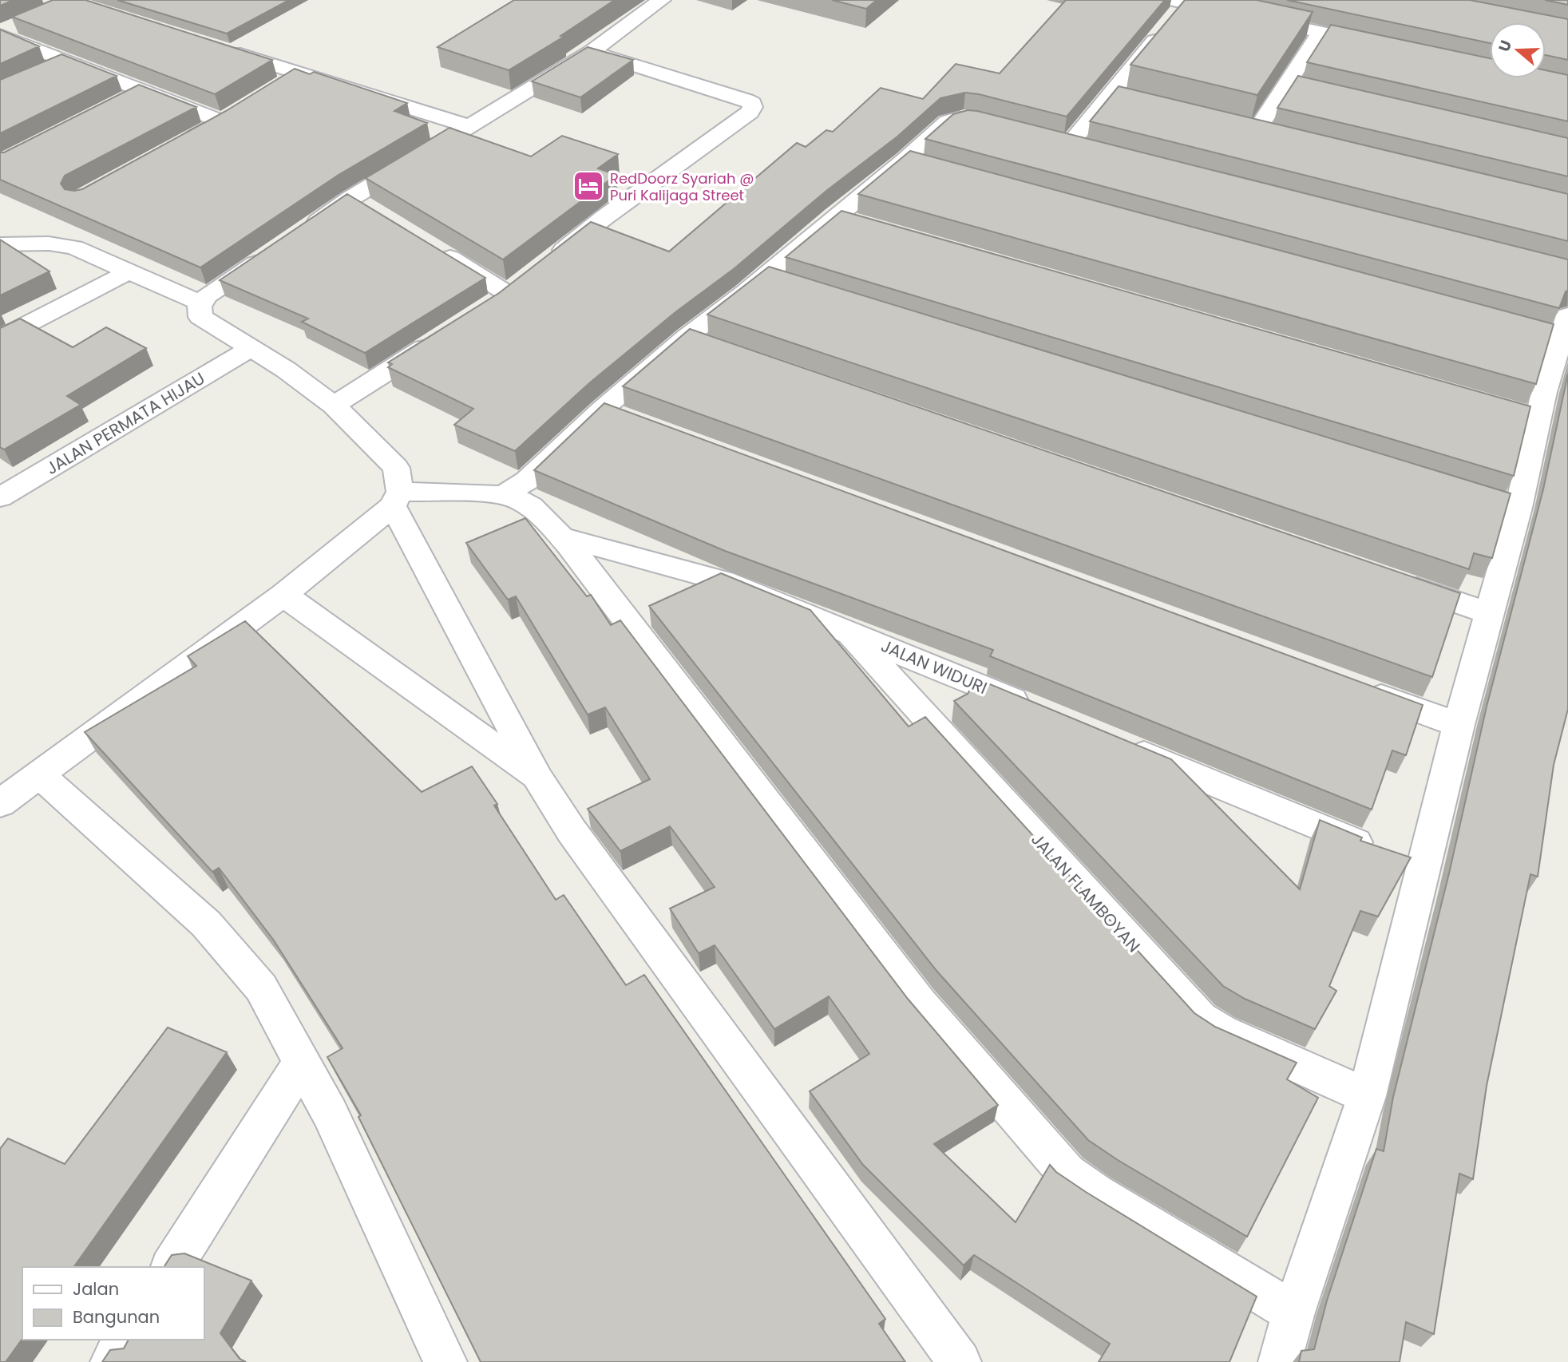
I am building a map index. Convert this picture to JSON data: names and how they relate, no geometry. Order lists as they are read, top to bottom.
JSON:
{
  "streets": {
    "street": ["JALAN PERMATA HIJAU", "JALAN WIDURI", "JALAN FLAMBOYAN"]
  },
  "crossings": [
    ["JALAN WIDURI", "JALAN FLAMBOYAN"]
  ],
  "places": {
    "hotel": ["RedDoorz Syariah @ Puri Kalijaga Street"]
  },
  "legend": ["Jalan", "Bangunan"],
  "north": "left"
}
